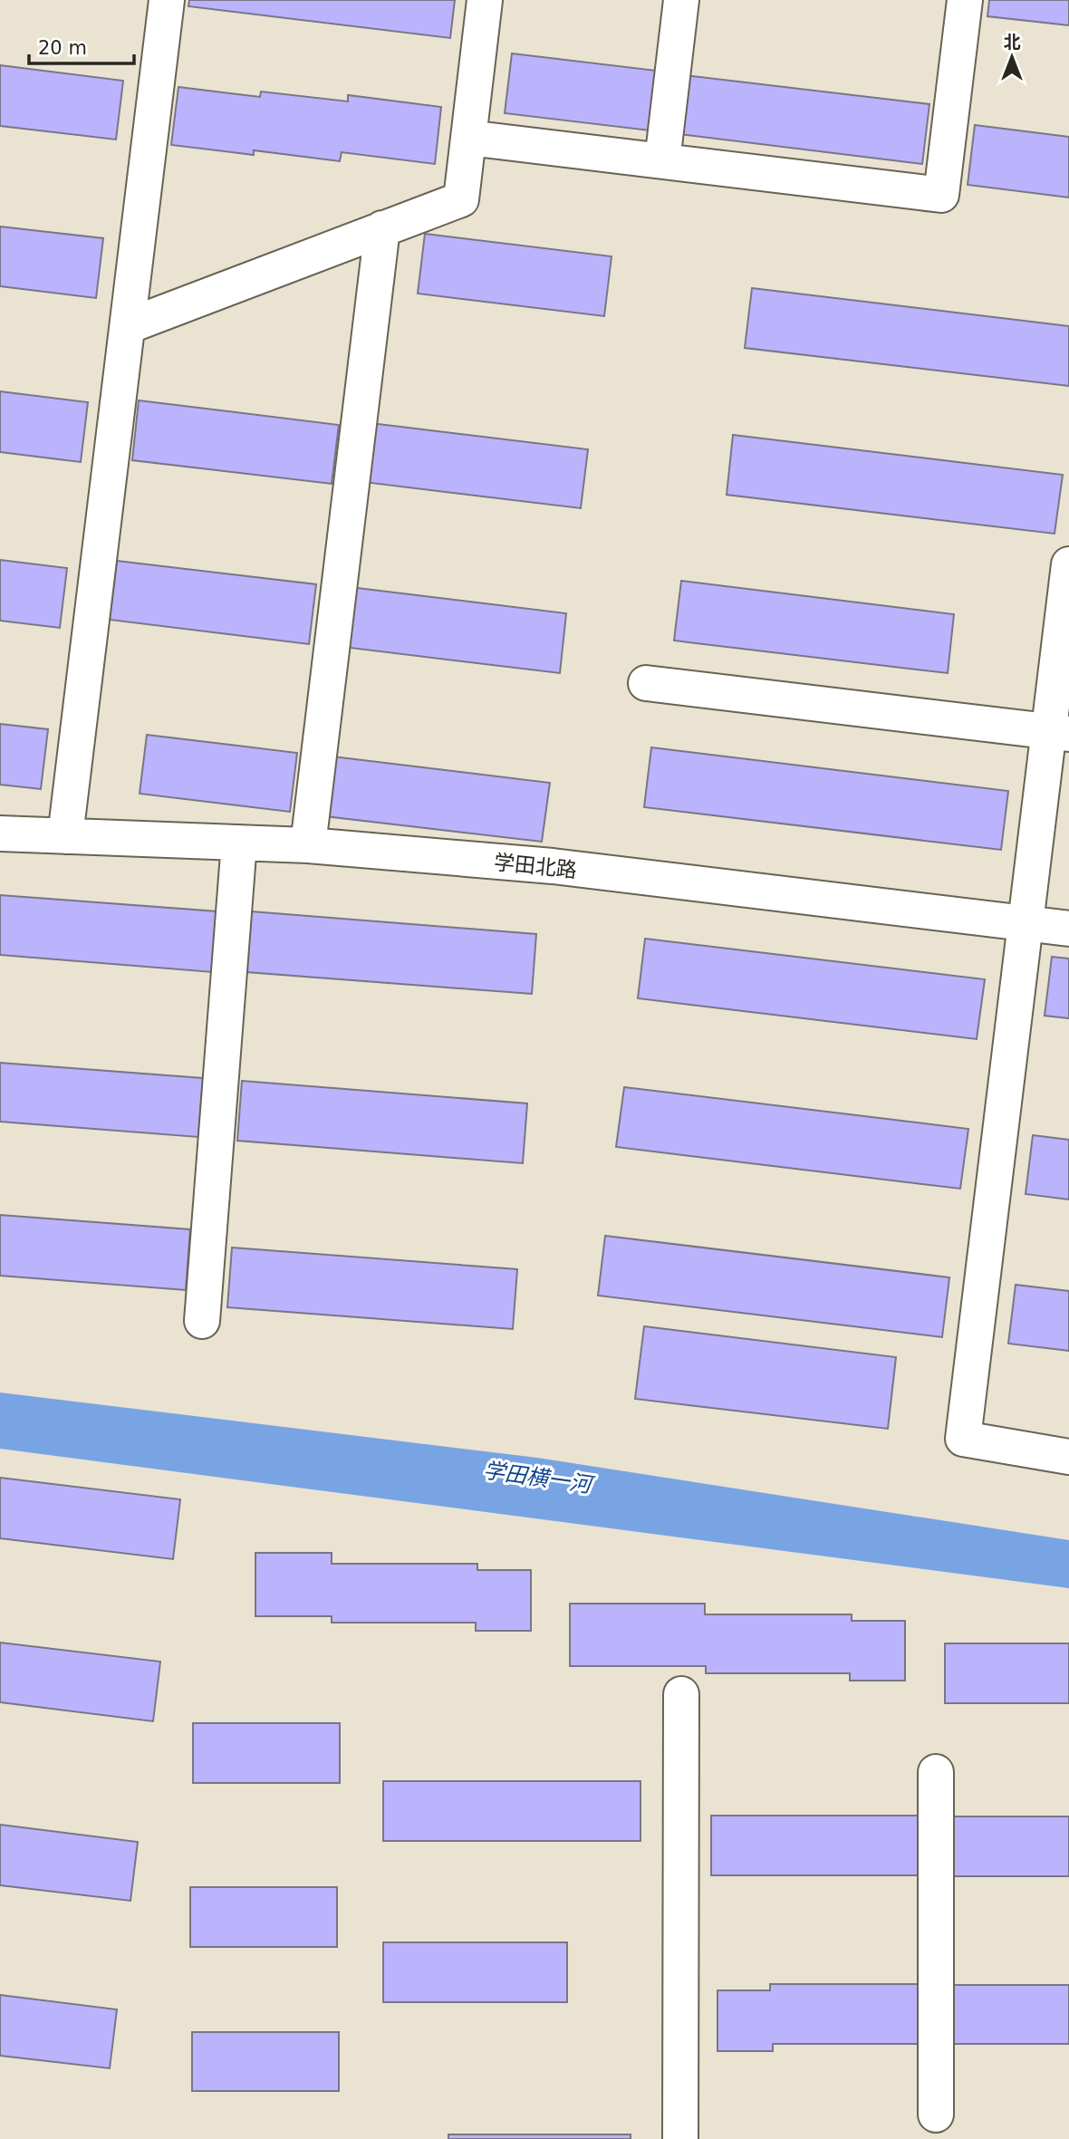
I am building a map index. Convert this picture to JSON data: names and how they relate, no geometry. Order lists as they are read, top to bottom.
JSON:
{
  "streets": {
    "street": ["学田北路"]
  },
  "water": ["学田横一河"],
  "scale_bar": "20 m",
  "north": "top"
}
